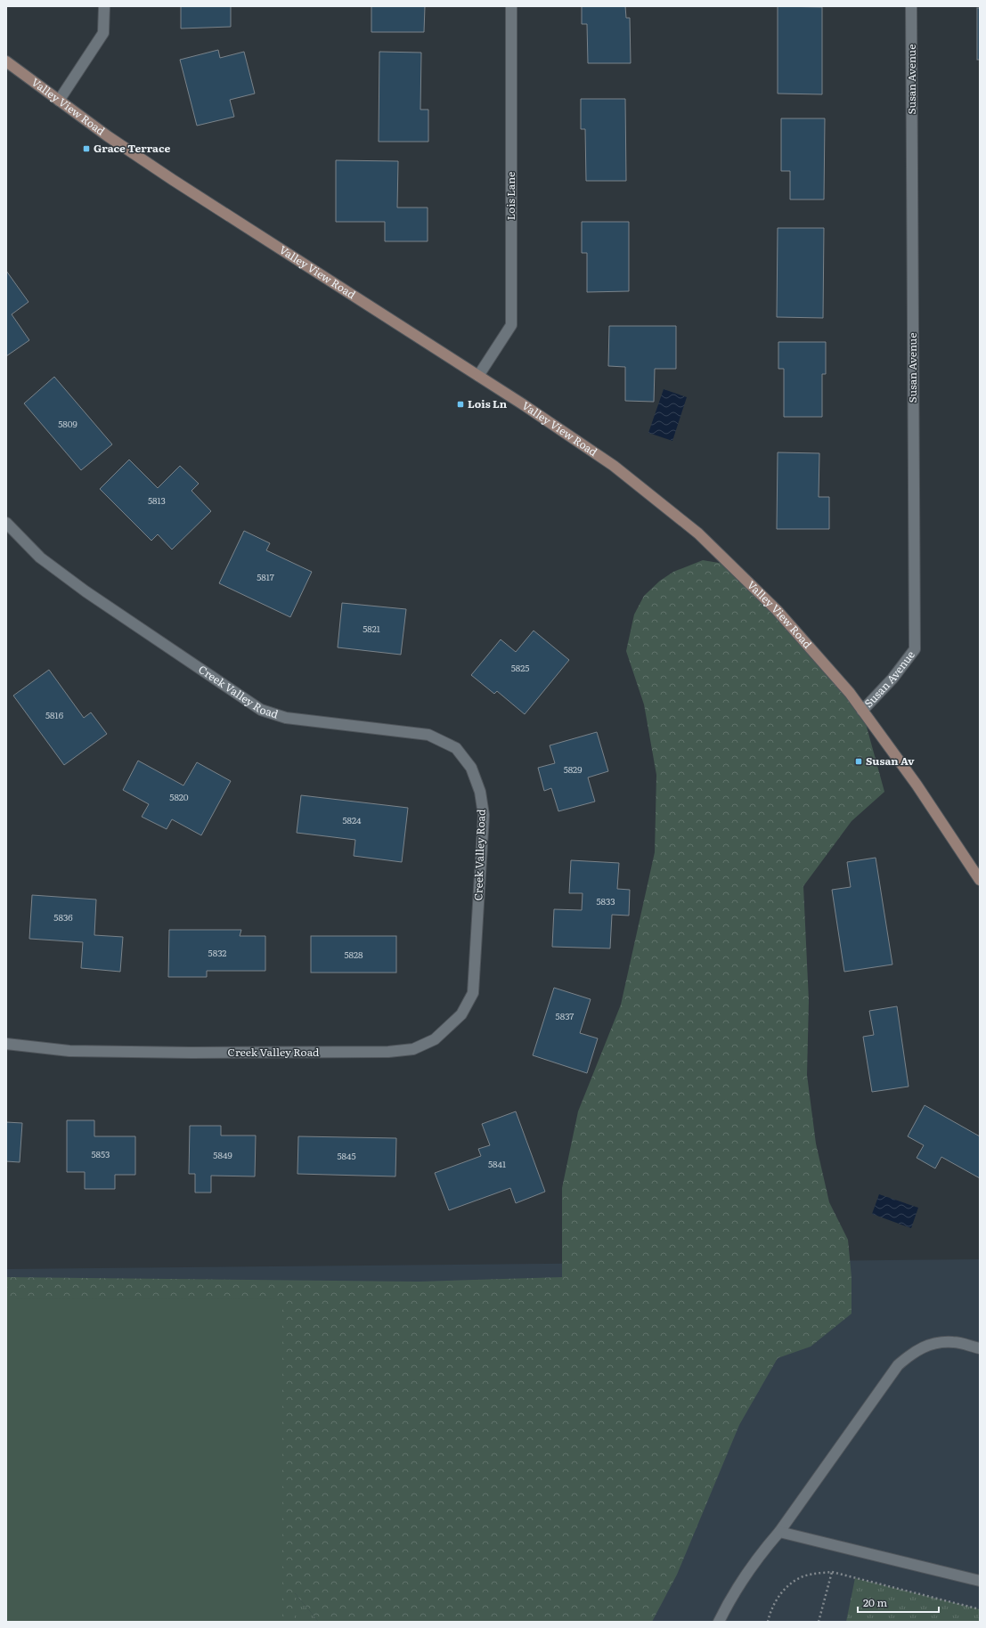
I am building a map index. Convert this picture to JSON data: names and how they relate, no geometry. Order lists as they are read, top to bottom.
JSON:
{
  "streets": {
    "street": [
      "Susan Avenue",
      "Valley View Road",
      "Lois Lane",
      "Creek Valley Road"
    ]
  },
  "crossings": [
    ["Susan Avenue", "Valley View Road"],
    ["Valley View Road", "Lois Lane"]
  ],
  "places": {
    "transit": ["Grace Terrace", "Lois Ln", "Susan Av"]
  },
  "house_numbers": [
    "5809",
    "5813",
    "5817",
    "5821",
    "5825",
    "5816",
    "5829",
    "5820",
    "5824",
    "5833",
    "5836",
    "5832",
    "5828",
    "5837",
    "5853",
    "5849",
    "5845",
    "5841"
  ],
  "scale_bar": "20 m"
}
